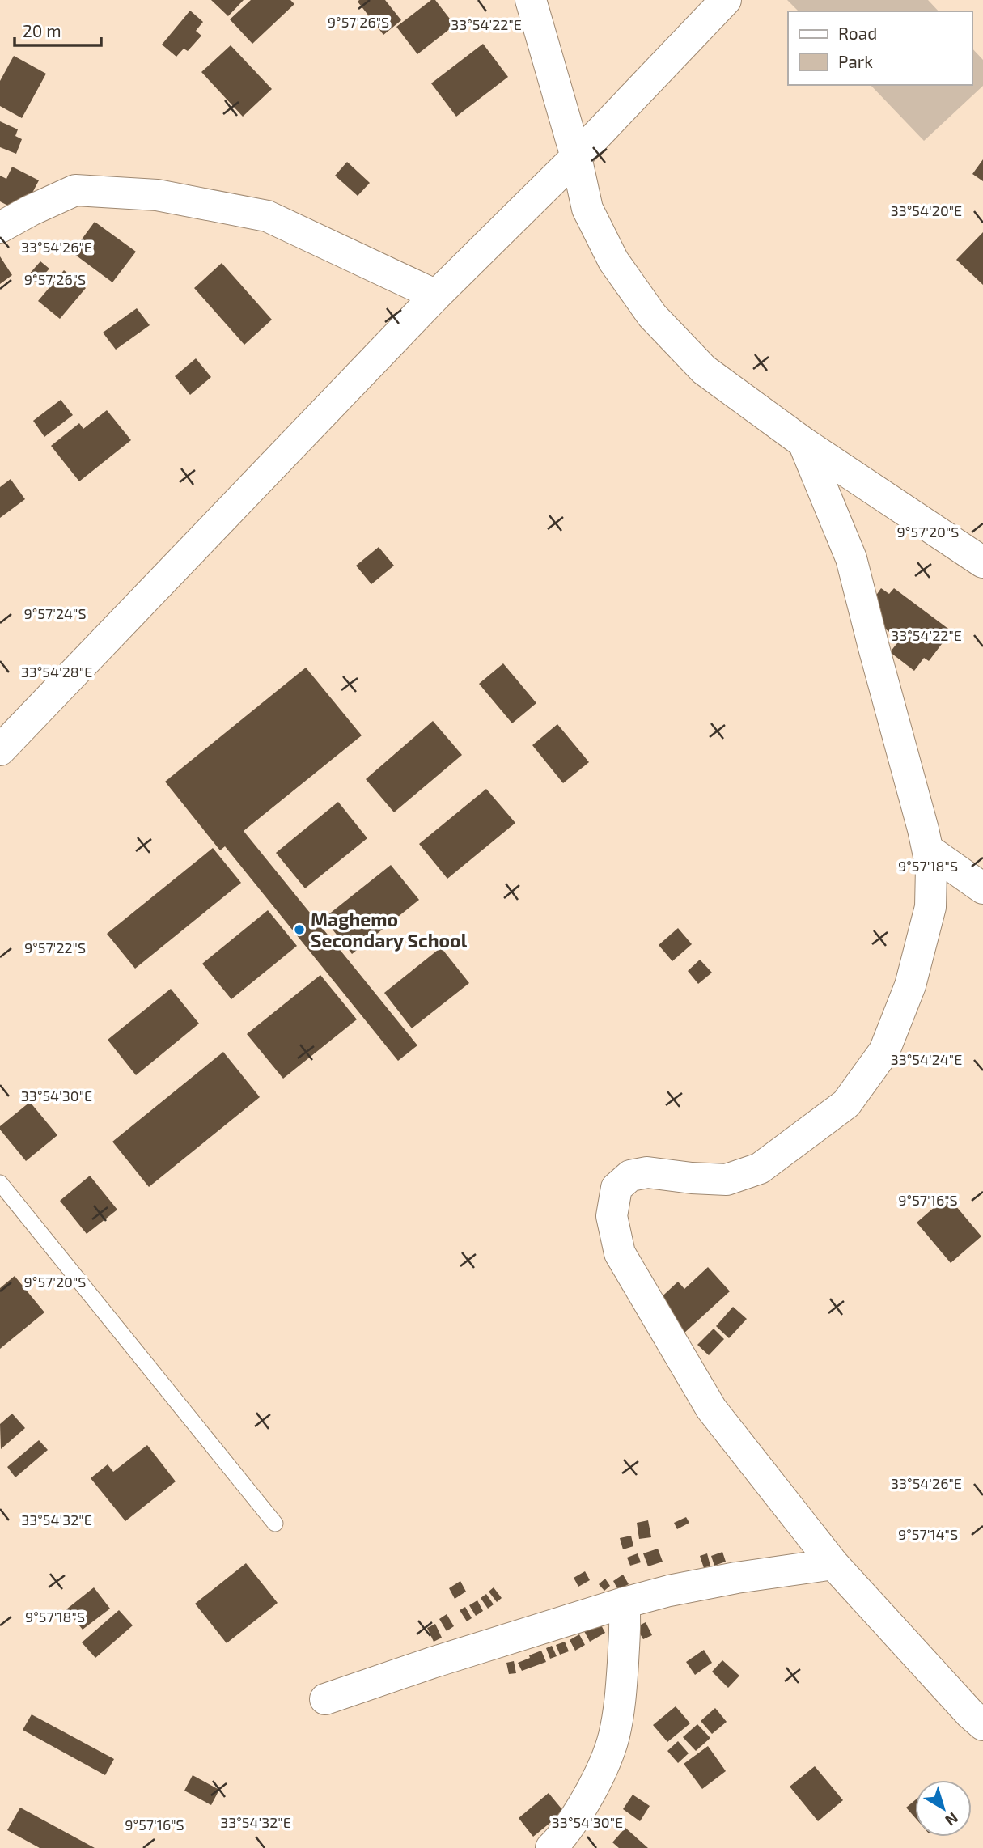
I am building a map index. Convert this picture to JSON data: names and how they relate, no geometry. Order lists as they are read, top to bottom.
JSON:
{
  "places": ["Maghemo Secondary School"],
  "legend": ["Road", "Park"],
  "scale_bar": "20 m",
  "north": "bottom right",
  "coordinates": [
    "9°57'26\"S",
    "33°54'22\"E",
    "33°54'20\"E",
    "33°54'26\"E",
    "9°57'20\"S",
    "9°57'24\"S",
    "33°54'28\"E",
    "9°57'18\"S",
    "9°57'22\"S",
    "33°54'24\"E",
    "33°54'30\"E",
    "9°57'16\"S",
    "33°54'32\"E",
    "9°57'14\"S"
  ]
}
